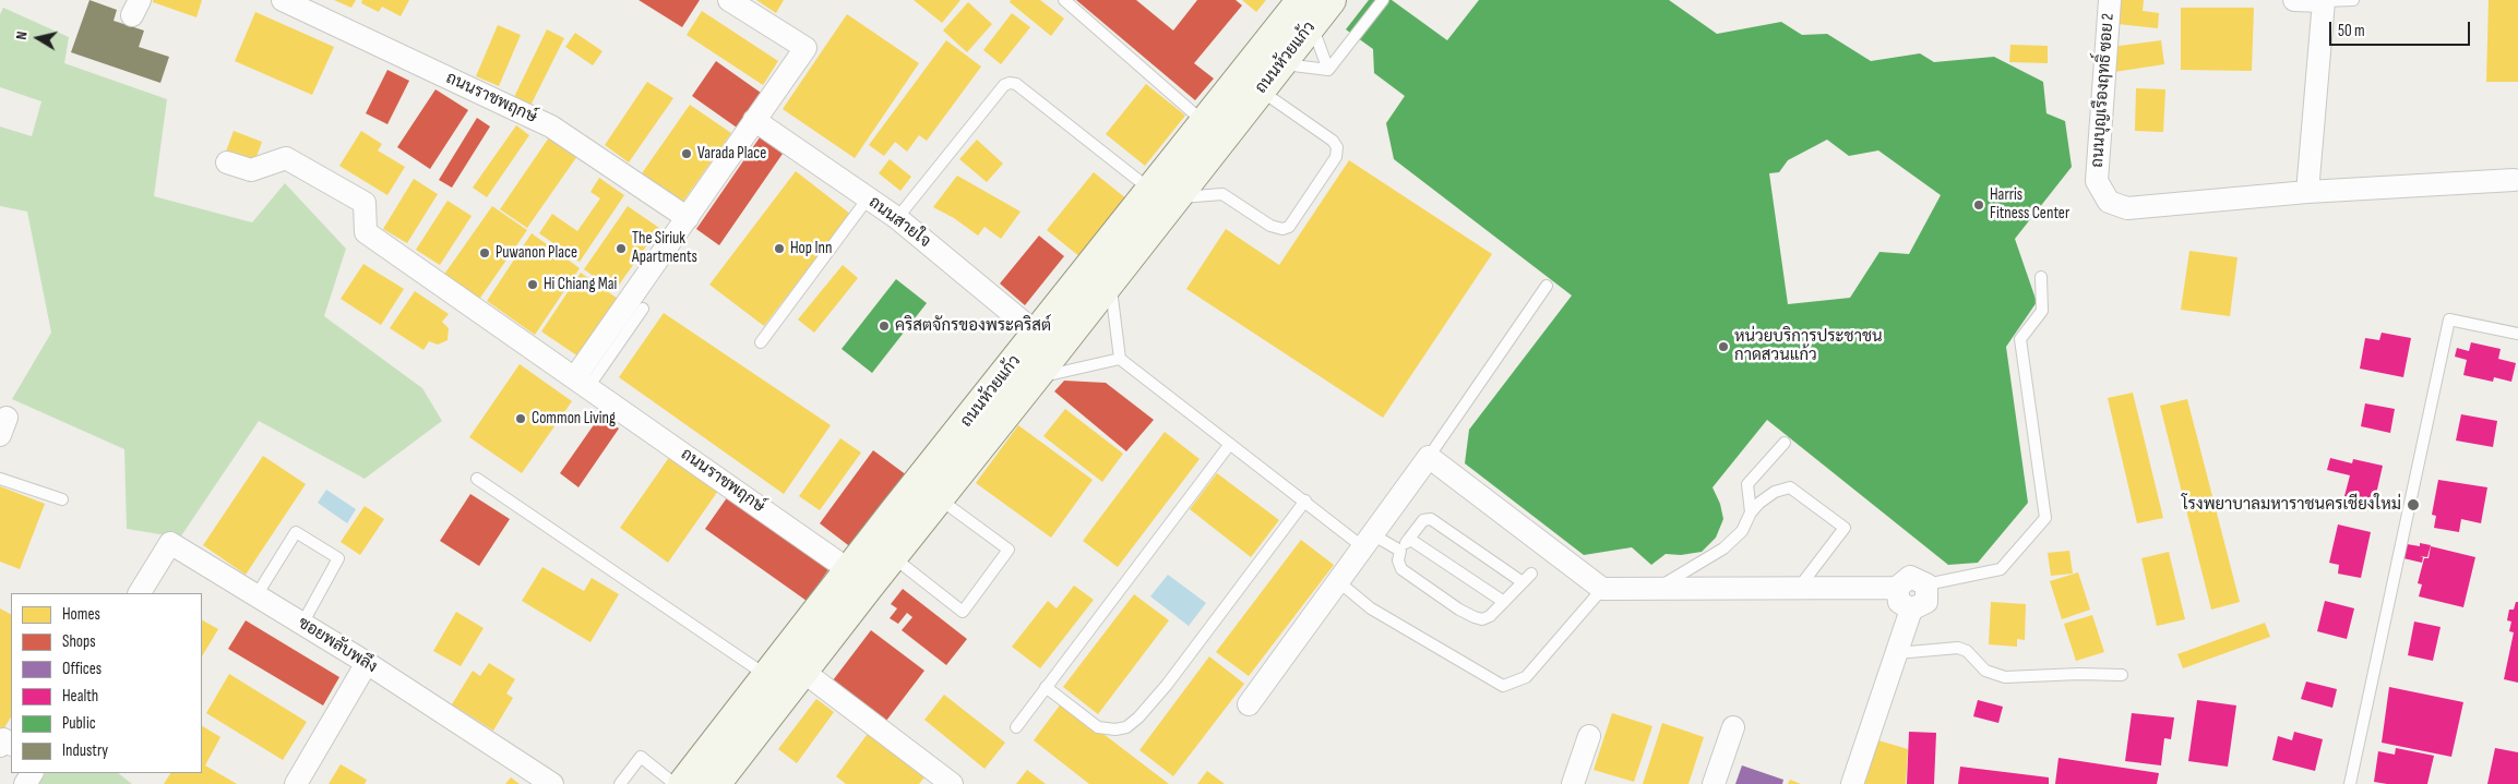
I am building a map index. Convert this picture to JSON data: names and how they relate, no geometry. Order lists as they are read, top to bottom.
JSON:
{
  "streets": {
    "main road": ["ถนนห้วยแก้ว"],
    "street": [
      "ถนนบุญเรืองฤทธิ์ ซอย 2",
      "ถนนราชพฤกษ์",
      "ถนนสายใจ",
      "ซอยพลับพลึง"
    ]
  },
  "crossings": [
    ["ถนนห้วยแก้ว", "ถนนราชพฤกษ์"],
    ["ถนนห้วยแก้ว", "ถนนสายใจ"]
  ],
  "places": [
    "Varada Place",
    "Harris Fitness Center",
    "The Siriuk Apartments",
    "Hop Inn",
    "Puwanon Place",
    "Hi Chiang Mai",
    "คริสตจักรของพระคริสต์",
    "หน่วยบริการประชาชน กาดสวนแก้ว",
    "Common Living",
    "โรงพยาบาลมหาราชนครเชียงใหม่"
  ],
  "legend": [
    "Homes",
    "Shops",
    "Offices",
    "Health",
    "Public",
    "Industry"
  ],
  "scale_bar": "50 m",
  "north": "left"
}
